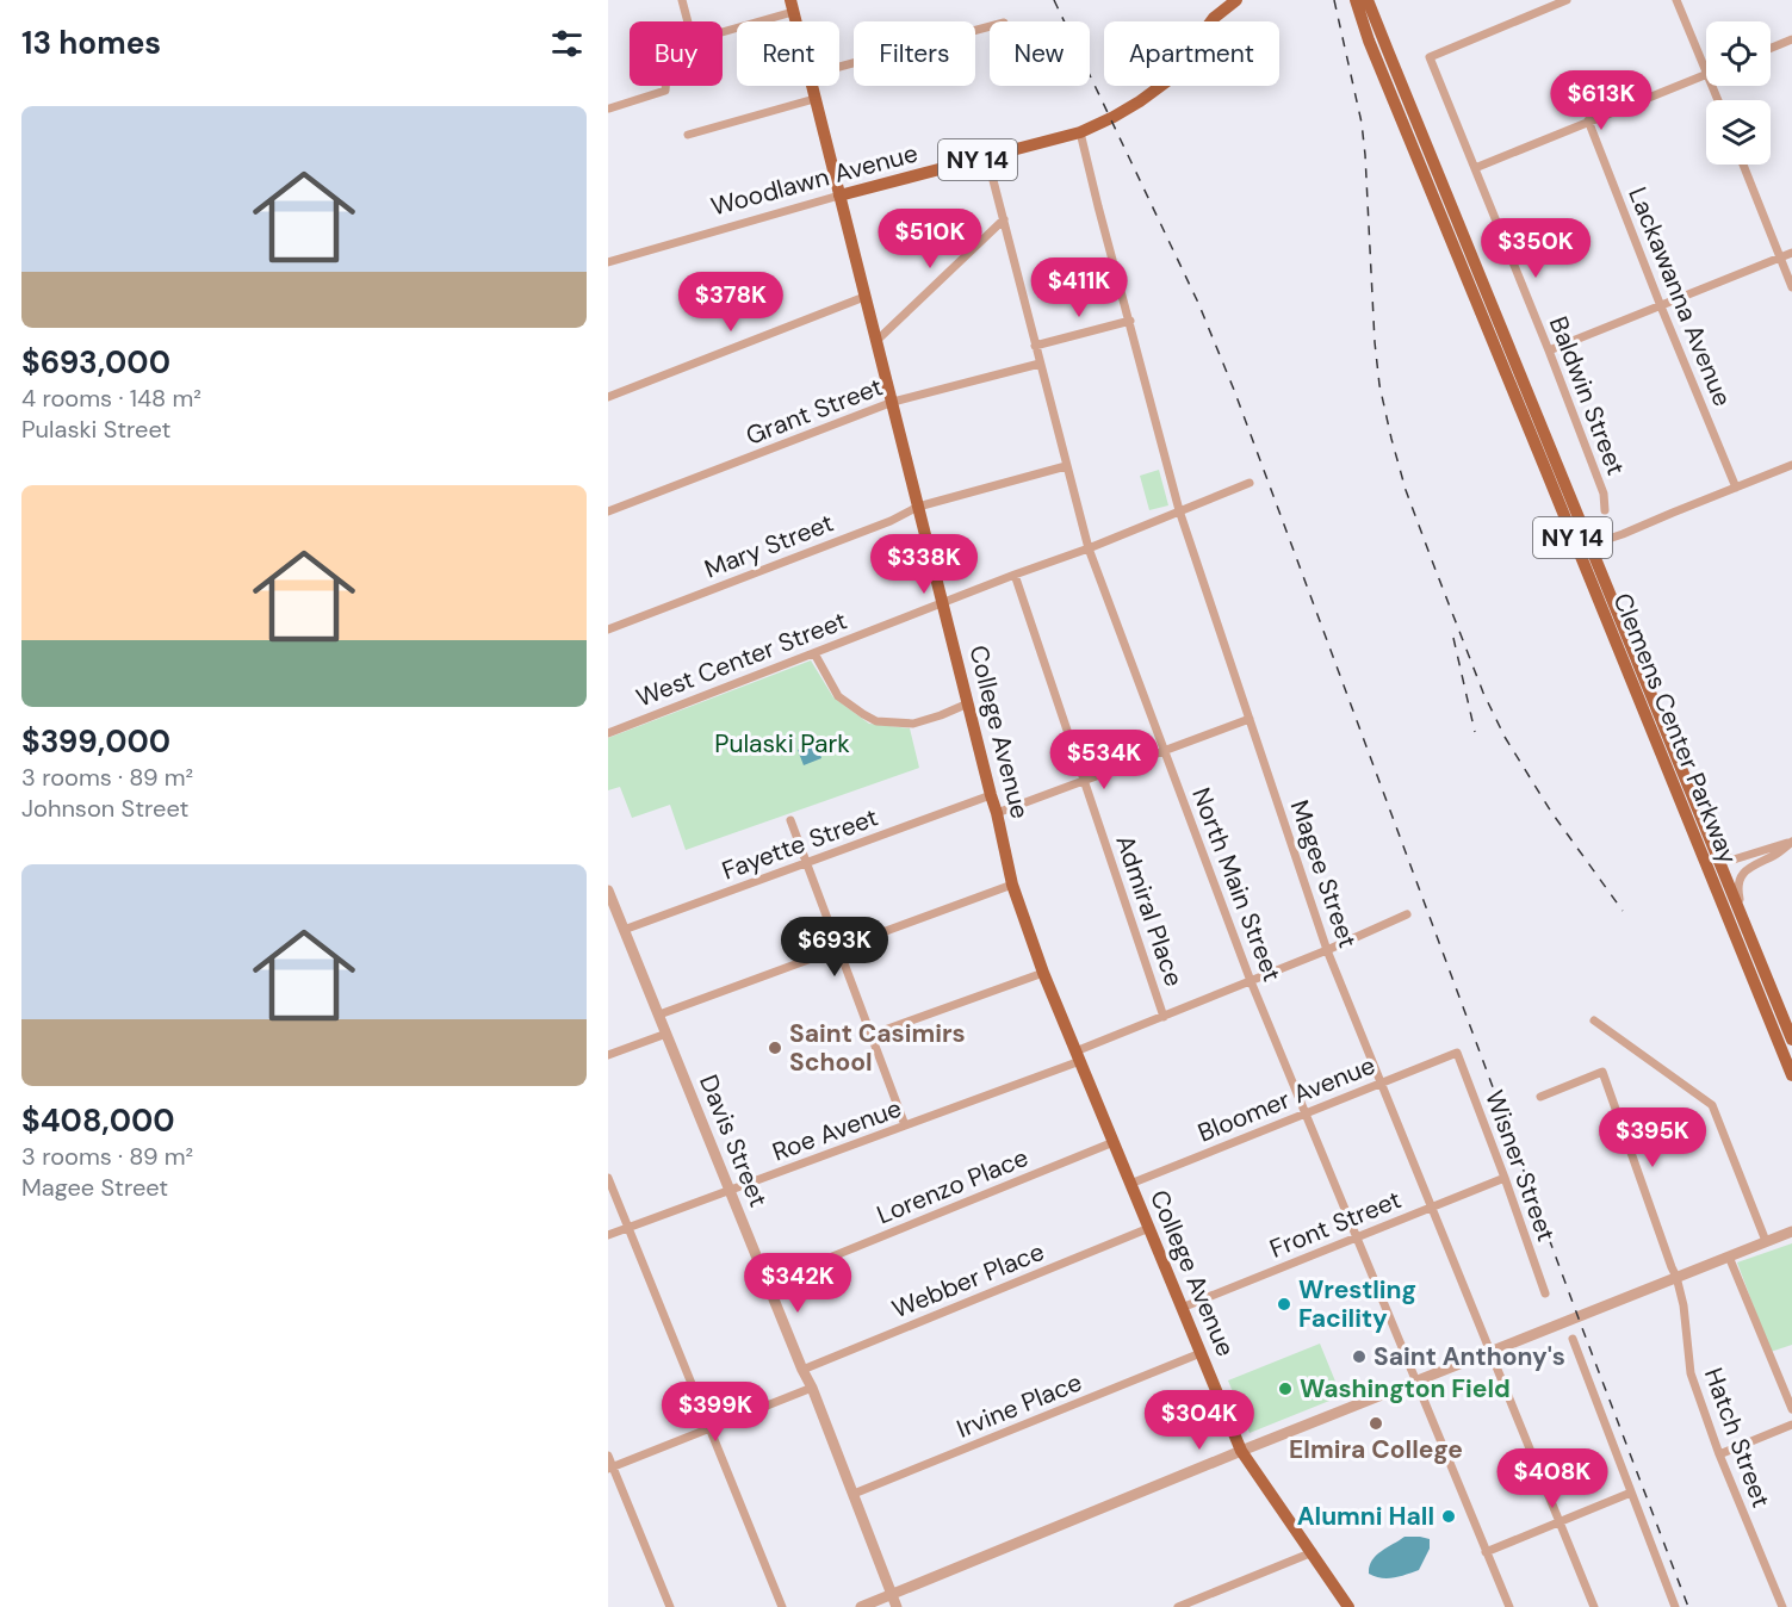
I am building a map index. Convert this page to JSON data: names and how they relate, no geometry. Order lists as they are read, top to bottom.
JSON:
{
  "streets": {
    "main road": [
      "NY 14",
      "Woodlawn Avenue",
      "Clemens Center Parkway",
      "College Avenue"
    ],
    "street": [
      "Lackawanna Avenue",
      "Baldwin Street",
      "Grant Street",
      "Mary Street",
      "West Center Street",
      "Fayette Street",
      "Magee Street",
      "North Main Street",
      "Admiral Place",
      "Bloomer Avenue",
      "Roe Avenue",
      "Davis Street",
      "Wisner Street",
      "Lorenzo Place",
      "Front Street",
      "Webber Place",
      "Irvine Place",
      "Hatch Street"
    ]
  },
  "crossings": [
    ["Woodlawn Avenue", "College Avenue"],
    ["Woodlawn Avenue", "Magee Street"],
    ["Woodlawn Avenue", "North Main Street"],
    ["Grant Street", "College Avenue"],
    ["Grant Street", "North Main Street"],
    ["Mary Street", "College Avenue"],
    ["Mary Street", "North Main Street"],
    ["West Center Street", "College Avenue"],
    ["West Center Street", "Magee Street"],
    ["West Center Street", "North Main Street"],
    ["West Center Street", "Admiral Place"],
    ["College Avenue", "Fayette Street"],
    ["College Avenue", "Bloomer Avenue"],
    ["College Avenue", "Roe Avenue"],
    ["College Avenue", "Lorenzo Place"],
    ["College Avenue", "Front Street"],
    ["College Avenue", "Webber Place"],
    ["College Avenue", "Irvine Place"],
    ["Fayette Street", "Davis Street"],
    ["Magee Street", "Bloomer Avenue"],
    ["Magee Street", "Roe Avenue"],
    ["Magee Street", "Front Street"],
    ["North Main Street", "Bloomer Avenue"],
    ["North Main Street", "Roe Avenue"],
    ["North Main Street", "Front Street"],
    ["Admiral Place", "Roe Avenue"],
    ["Bloomer Avenue", "Wisner Street"],
    ["Roe Avenue", "Davis Street"],
    ["Davis Street", "Lorenzo Place"],
    ["Davis Street", "Webber Place"],
    ["Davis Street", "Irvine Place"],
    ["Wisner Street", "Front Street"]
  ],
  "parks": ["Pulaski Park"],
  "places": [
    "Saint Casimirs School",
    "Wrestling Facility",
    "Saint Anthony's",
    "Washington Field",
    "Elmira College",
    "Alumni Hall"
  ],
  "page": {
    "heading": "13 homes",
    "chip": [
      "Buy",
      "Rent",
      "Filters",
      "New",
      "Apartment"
    ],
    "price": [
      "$613K",
      "$510K",
      "$350K",
      "$411K",
      "$378K",
      "$338K",
      "$534K",
      "$693K",
      "$395K",
      "$342K",
      "$399K",
      "$304K",
      "$408K"
    ],
    "list": [
      {
        "name": "$693,000",
        "note": "4 rooms · 148 m² · Pulaski Street"
      },
      {
        "name": "$399,000",
        "note": "3 rooms · 89 m² · Johnson Street"
      },
      {
        "name": "$408,000",
        "note": "3 rooms · 89 m² · Magee Street"
      }
    ]
  }
}
